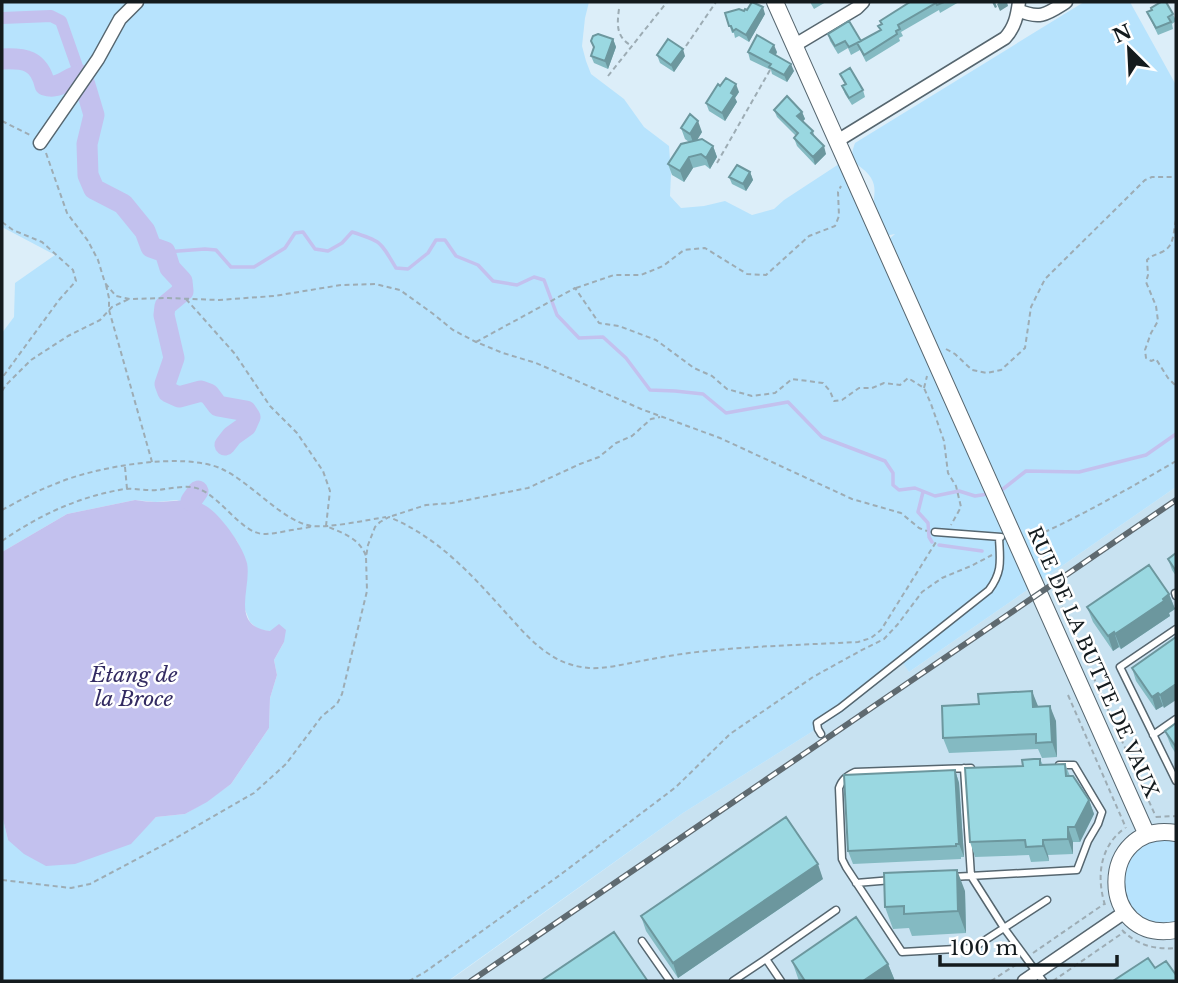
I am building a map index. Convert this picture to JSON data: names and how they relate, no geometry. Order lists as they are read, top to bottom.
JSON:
{
  "streets": {
    "street": ["RUE DE LA BUTTE DE VAUX"]
  },
  "water": ["Étang de la Broce"],
  "scale_bar": "100 m",
  "north": "top left"
}
